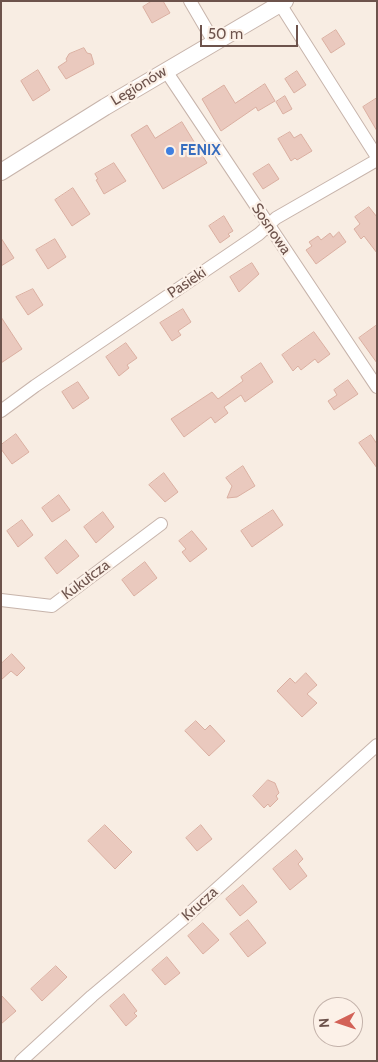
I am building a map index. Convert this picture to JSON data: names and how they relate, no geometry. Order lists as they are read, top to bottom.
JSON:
{
  "streets": {
    "street": [
      "Legionów",
      "Sosnowa",
      "Pasieki",
      "Kukułcza",
      "Krucza"
    ]
  },
  "crossings": [
    ["Legionów", "Sosnowa"],
    ["Legionów", "Pasieki"],
    ["Sosnowa", "Pasieki"]
  ],
  "places": ["FENIX"],
  "scale_bar": "50 m",
  "north": "left"
}
